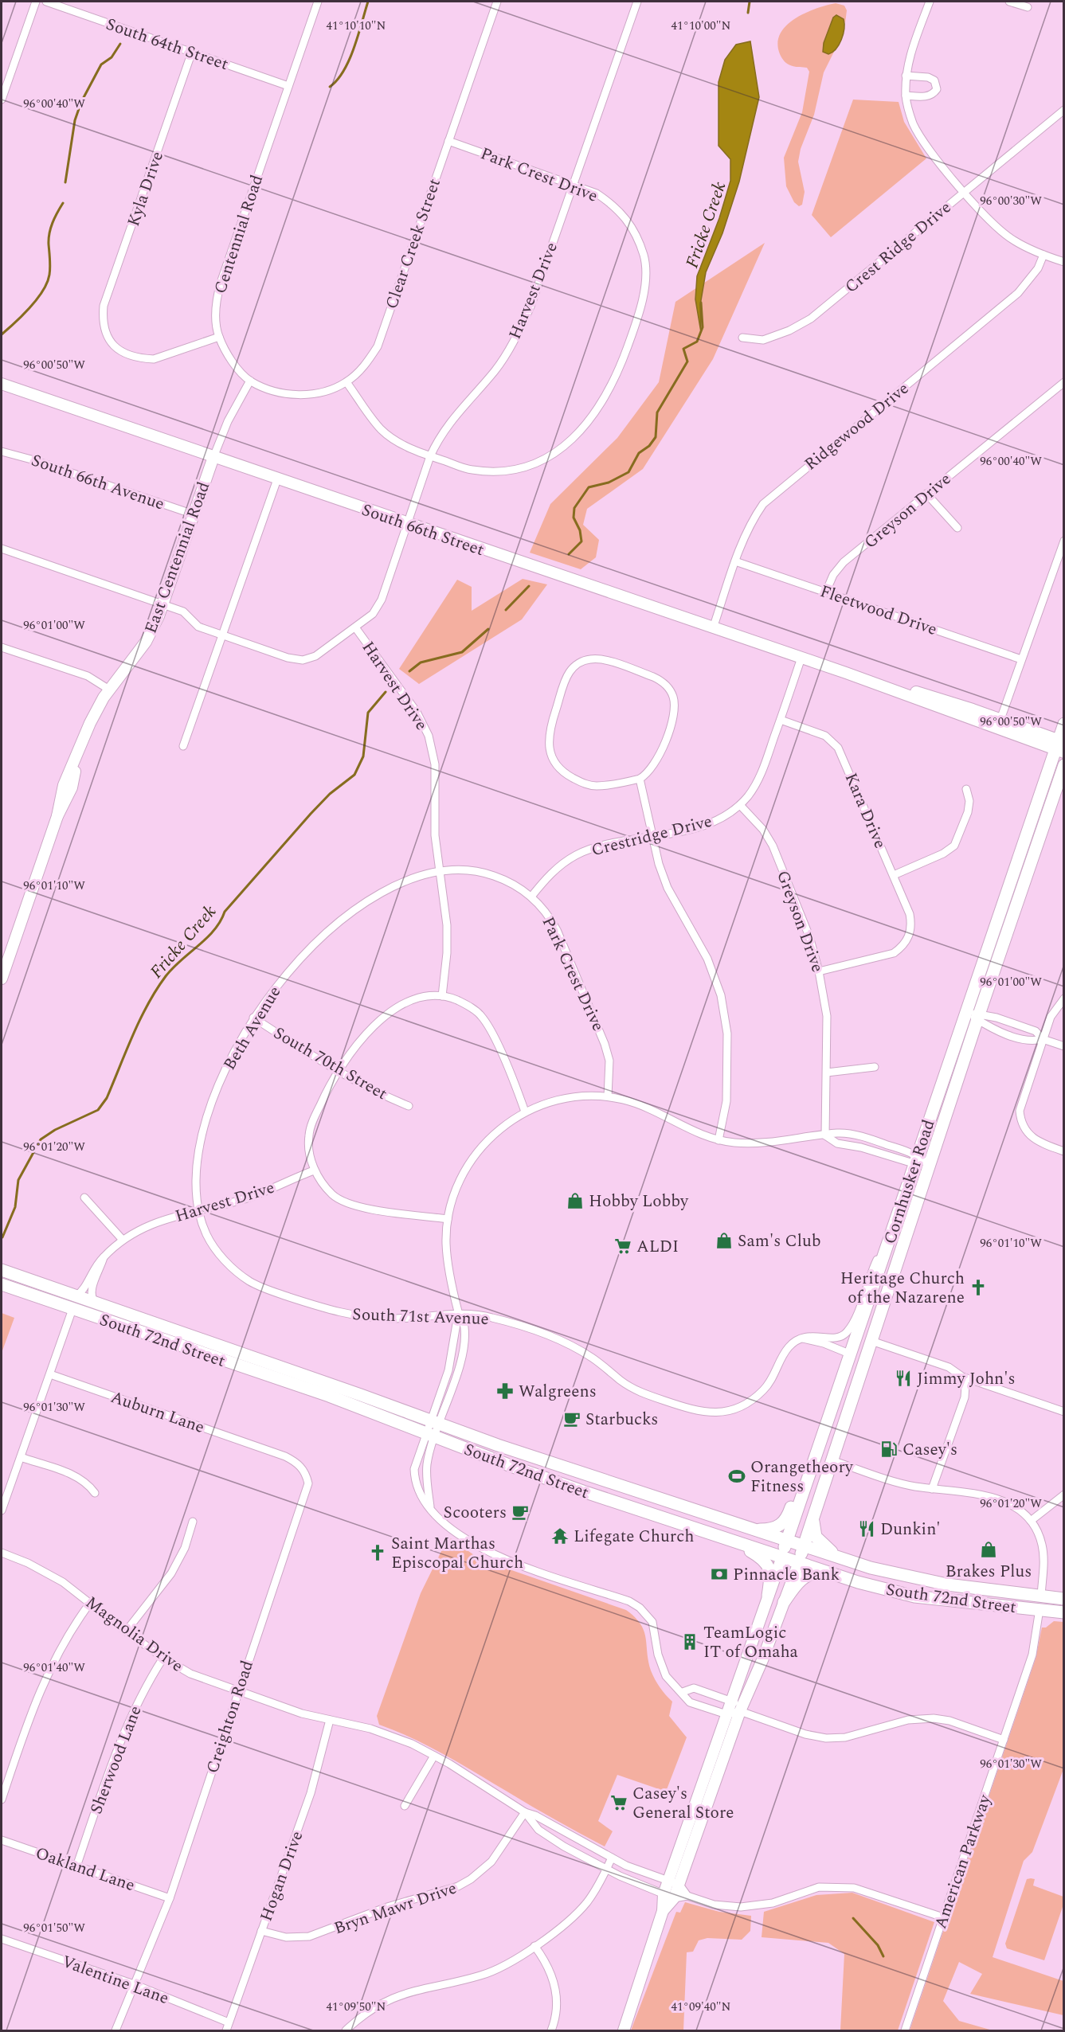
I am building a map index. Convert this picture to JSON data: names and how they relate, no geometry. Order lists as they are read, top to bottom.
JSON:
{
  "streets": {
    "main road": ["Cornhusker Road", "South 72nd Street"],
    "street": [
      "South 64th Street",
      "Park Crest Drive",
      "Kyla Drive",
      "Centennial Road",
      "Clear Creek Street",
      "Crest Ridge Drive",
      "Harvest Drive",
      "Ridgewood Drive",
      "South 66th Avenue",
      "Greyson Drive",
      "South 66th Street",
      "East Centennial Road",
      "Fleetwood Drive",
      "Kara Drive",
      "Crestridge Drive",
      "Beth Avenue",
      "South 70th Street",
      "South 71st Avenue",
      "Auburn Lane",
      "Magnolia Drive",
      "Creighton Road",
      "Sherwood Lane",
      "American Parkway",
      "Oakland Lane",
      "Hogan Drive",
      "Bryn Mawr Drive",
      "Valentine Lane"
    ]
  },
  "crossings": [
    ["South 64th Street", "Kyla Drive"],
    ["South 64th Street", "Centennial Road"],
    ["Park Crest Drive", "Clear Creek Street"],
    ["Park Crest Drive", "Harvest Drive"],
    ["Park Crest Drive", "Crestridge Drive"],
    ["Park Crest Drive", "Beth Avenue"],
    ["Kyla Drive", "Centennial Road"],
    ["Centennial Road", "Clear Creek Street"],
    ["Harvest Drive", "South 66th Street"],
    ["Harvest Drive", "Beth Avenue"],
    ["Harvest Drive", "South 71st Avenue"],
    ["Harvest Drive", "South 72nd Street"],
    ["Ridgewood Drive", "South 66th Street"],
    ["Ridgewood Drive", "Fleetwood Drive"],
    ["South 66th Avenue", "East Centennial Road"],
    ["Greyson Drive", "Fleetwood Drive"],
    ["Greyson Drive", "Kara Drive"],
    ["Greyson Drive", "Crestridge Drive"],
    ["South 66th Street", "East Centennial Road"],
    ["South 66th Street", "Crestridge Drive"],
    ["South 66th Street", "Cornhusker Road"],
    ["Kara Drive", "Crestridge Drive"],
    ["Beth Avenue", "South 70th Street"],
    ["Beth Avenue", "South 71st Avenue"],
    ["Cornhusker Road", "South 72nd Street"],
    ["South 72nd Street", "American Parkway"],
    ["Auburn Lane", "Creighton Road"],
    ["Magnolia Drive", "Creighton Road"],
    ["Magnolia Drive", "Sherwood Lane"],
    ["Magnolia Drive", "Hogan Drive"],
    ["Magnolia Drive", "Bryn Mawr Drive"],
    ["Creighton Road", "Oakland Lane"],
    ["Creighton Road", "Valentine Lane"],
    ["Sherwood Lane", "Oakland Lane"],
    ["Hogan Drive", "Bryn Mawr Drive"],
    ["Hogan Drive", "Valentine Lane"]
  ],
  "water": ["Fricke Creek"],
  "places": {
    "shop": ["Hobby Lobby", "Sam's Club", "Brakes Plus"],
    "supermarket": ["ALDI", "Casey's General Store"],
    "church": ["Heritage Church of the Nazarene", "Saint Marthas Episcopal Church"],
    "restaurant": ["Jimmy John's", "Dunkin'"],
    "pharmacy": ["Walgreens"],
    "cafe": ["Starbucks", "Scooters"],
    "fuel station": ["Casey's"],
    "sports": ["Orangetheory Fitness"],
    "temple": ["Lifegate Church"],
    "bank": ["Pinnacle Bank"],
    "building": ["TeamLogic IT of Omaha"]
  },
  "coordinates": [
    "41°10'10\"N",
    "41°10'00\"N",
    "96°00'40\"W",
    "96°00'30\"W",
    "96°00'50\"W",
    "96°01'00\"W",
    "96°01'10\"W",
    "96°01'20\"W",
    "96°01'30\"W",
    "96°01'40\"W",
    "96°01'50\"W",
    "41°09'50\"N",
    "41°09'40\"N"
  ]
}
